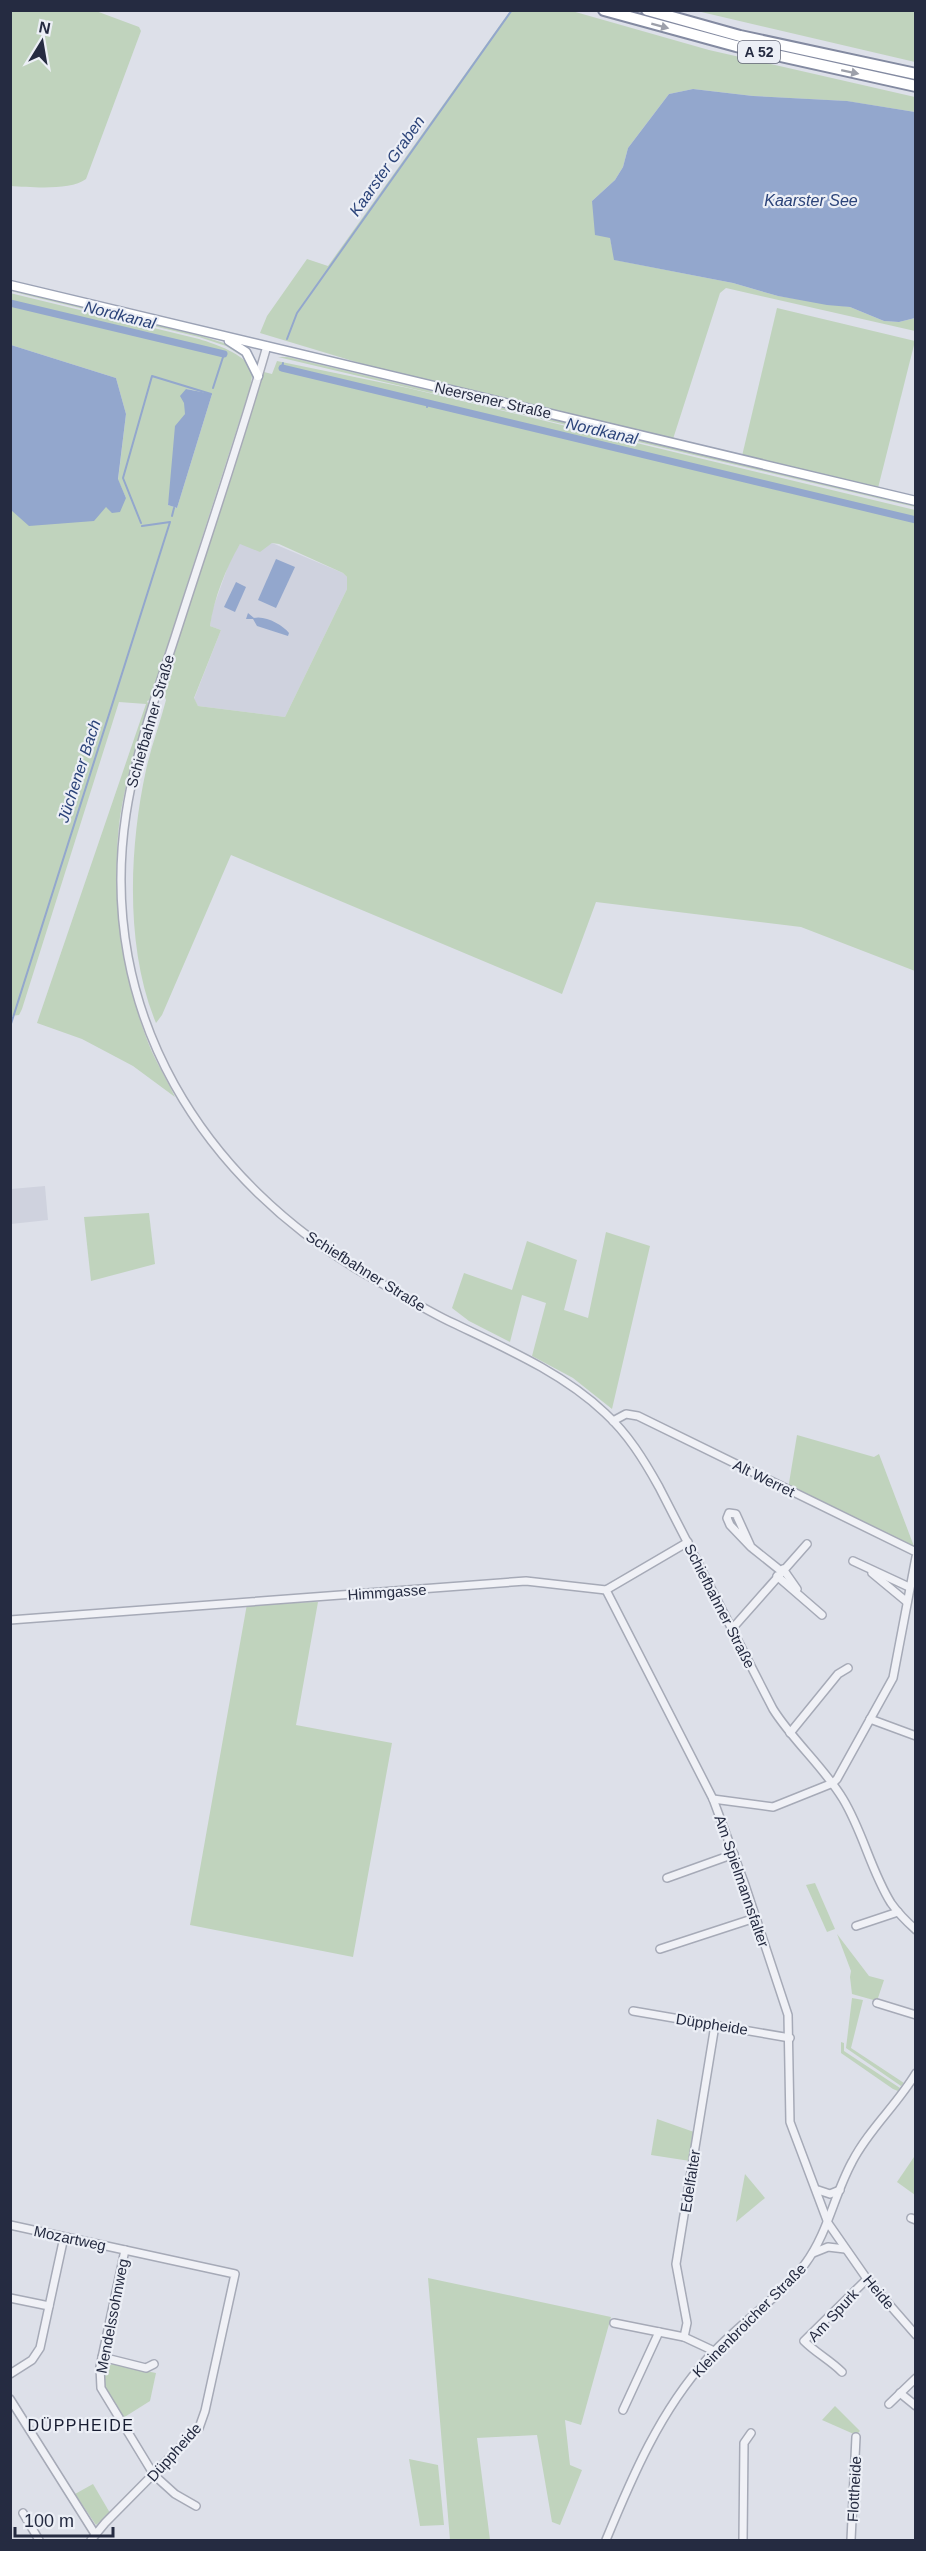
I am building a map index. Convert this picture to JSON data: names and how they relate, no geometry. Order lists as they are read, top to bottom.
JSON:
{
  "streets": {
    "highway": ["A 52"],
    "main road": ["Neersener Straße"],
    "street": [
      "Schiefbahner Straße",
      "Alt Werret",
      "Himmgasse",
      "Am Spielmannsfalter",
      "Düppheide",
      "Edelfalter",
      "Mozartweg",
      "Heide",
      "Am Spurk",
      "Mendelssohnweg",
      "Kleinenbroicher Straße",
      "Flottheide"
    ]
  },
  "crossings": [
    ["Neersener Straße", "Schiefbahner Straße"],
    ["Schiefbahner Straße", "Alt Werret"],
    ["Himmgasse", "Am Spielmannsfalter"],
    ["Am Spielmannsfalter", "Düppheide"],
    ["Am Spielmannsfalter", "Heide"],
    ["Am Spielmannsfalter", "Kleinenbroicher Straße"],
    ["Düppheide", "Edelfalter"],
    ["Düppheide", "Mozartweg"],
    ["Düppheide", "Mendelssohnweg"],
    ["Mozartweg", "Mendelssohnweg"],
    ["Heide", "Am Spurk"],
    ["Heide", "Kleinenbroicher Straße"]
  ],
  "districts": ["DÜPPHEIDE"],
  "water": [
    "Kaarster Graben",
    "Kaarster See",
    "Nordkanal",
    "Jüchener Bach"
  ],
  "scale_bar": "100 m",
  "north": "top"
}
